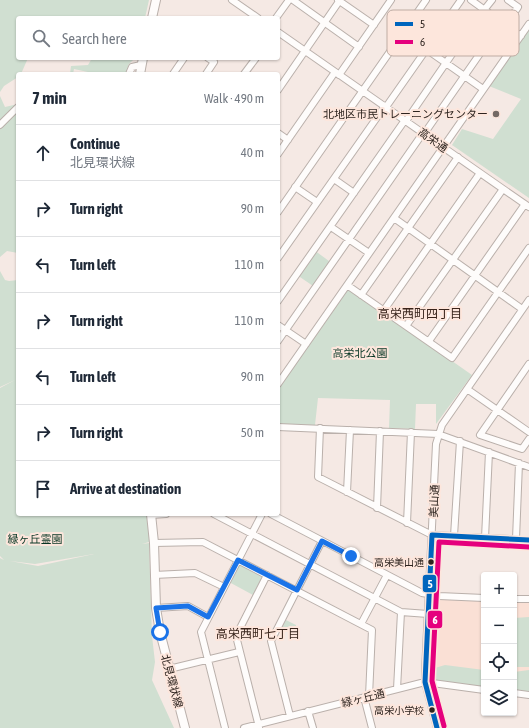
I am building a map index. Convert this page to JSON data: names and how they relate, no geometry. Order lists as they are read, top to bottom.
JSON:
{
  "streets": {
    "main road": ["北見環状線"],
    "street": ["高栄通", "美山通", "緑ヶ丘通"]
  },
  "crossings": [
    ["美山通", "緑ヶ丘通"]
  ],
  "districts": ["高栄西町四丁目", "高栄西町七丁目"],
  "parks": ["高栄北公園", "緑ヶ丘霊園"],
  "places": ["北地区市民トレーニングセンター", "高栄美山通", "高栄小学校"],
  "lines": ["transit line 5", "transit line 6"],
  "legend": ["5", "6"],
  "page": {
    "search": "Search here",
    "heading": ["7 min", "Walk · 490 m"],
    "list": [
      ["Continue", "北見環状線", "40 m"],
      ["Turn right", "90 m"],
      ["Turn left", "110 m"],
      ["Turn right", "110 m"],
      ["Turn left", "90 m"],
      ["Turn right", "50 m"],
      "Arrive at destination"
    ],
    "map_buttons": ["+", "−"]
  }
}
